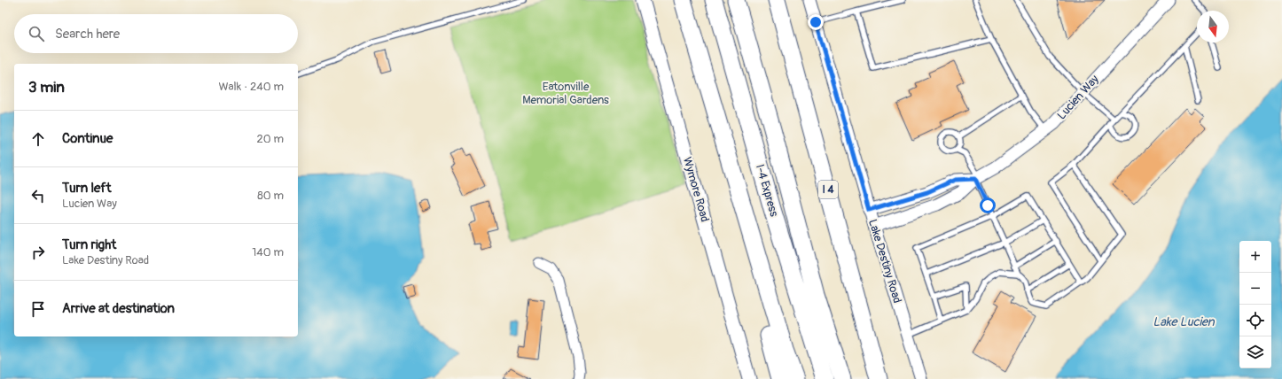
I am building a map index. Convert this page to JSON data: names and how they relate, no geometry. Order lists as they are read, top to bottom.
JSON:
{
  "streets": {
    "highway": ["I 4", "I-4 Express"],
    "main road": ["Wymore Road"],
    "street": ["Lucien Way", "Lake Destiny Road"]
  },
  "crossings": [
    ["Lucien Way", "Lake Destiny Road"]
  ],
  "water": ["Lake Lucien"],
  "parks": ["Eatonville Memorial Gardens"],
  "north": "bottom",
  "page": {
    "search": "Search here",
    "heading": ["3 min", "Walk · 240 m"],
    "list": [
      ["Continue", "20 m"],
      ["Turn left", "Lucien Way", "80 m"],
      ["Turn right", "Lake Destiny Road", "140 m"],
      "Arrive at destination"
    ],
    "map_buttons": ["+", "−"]
  }
}
